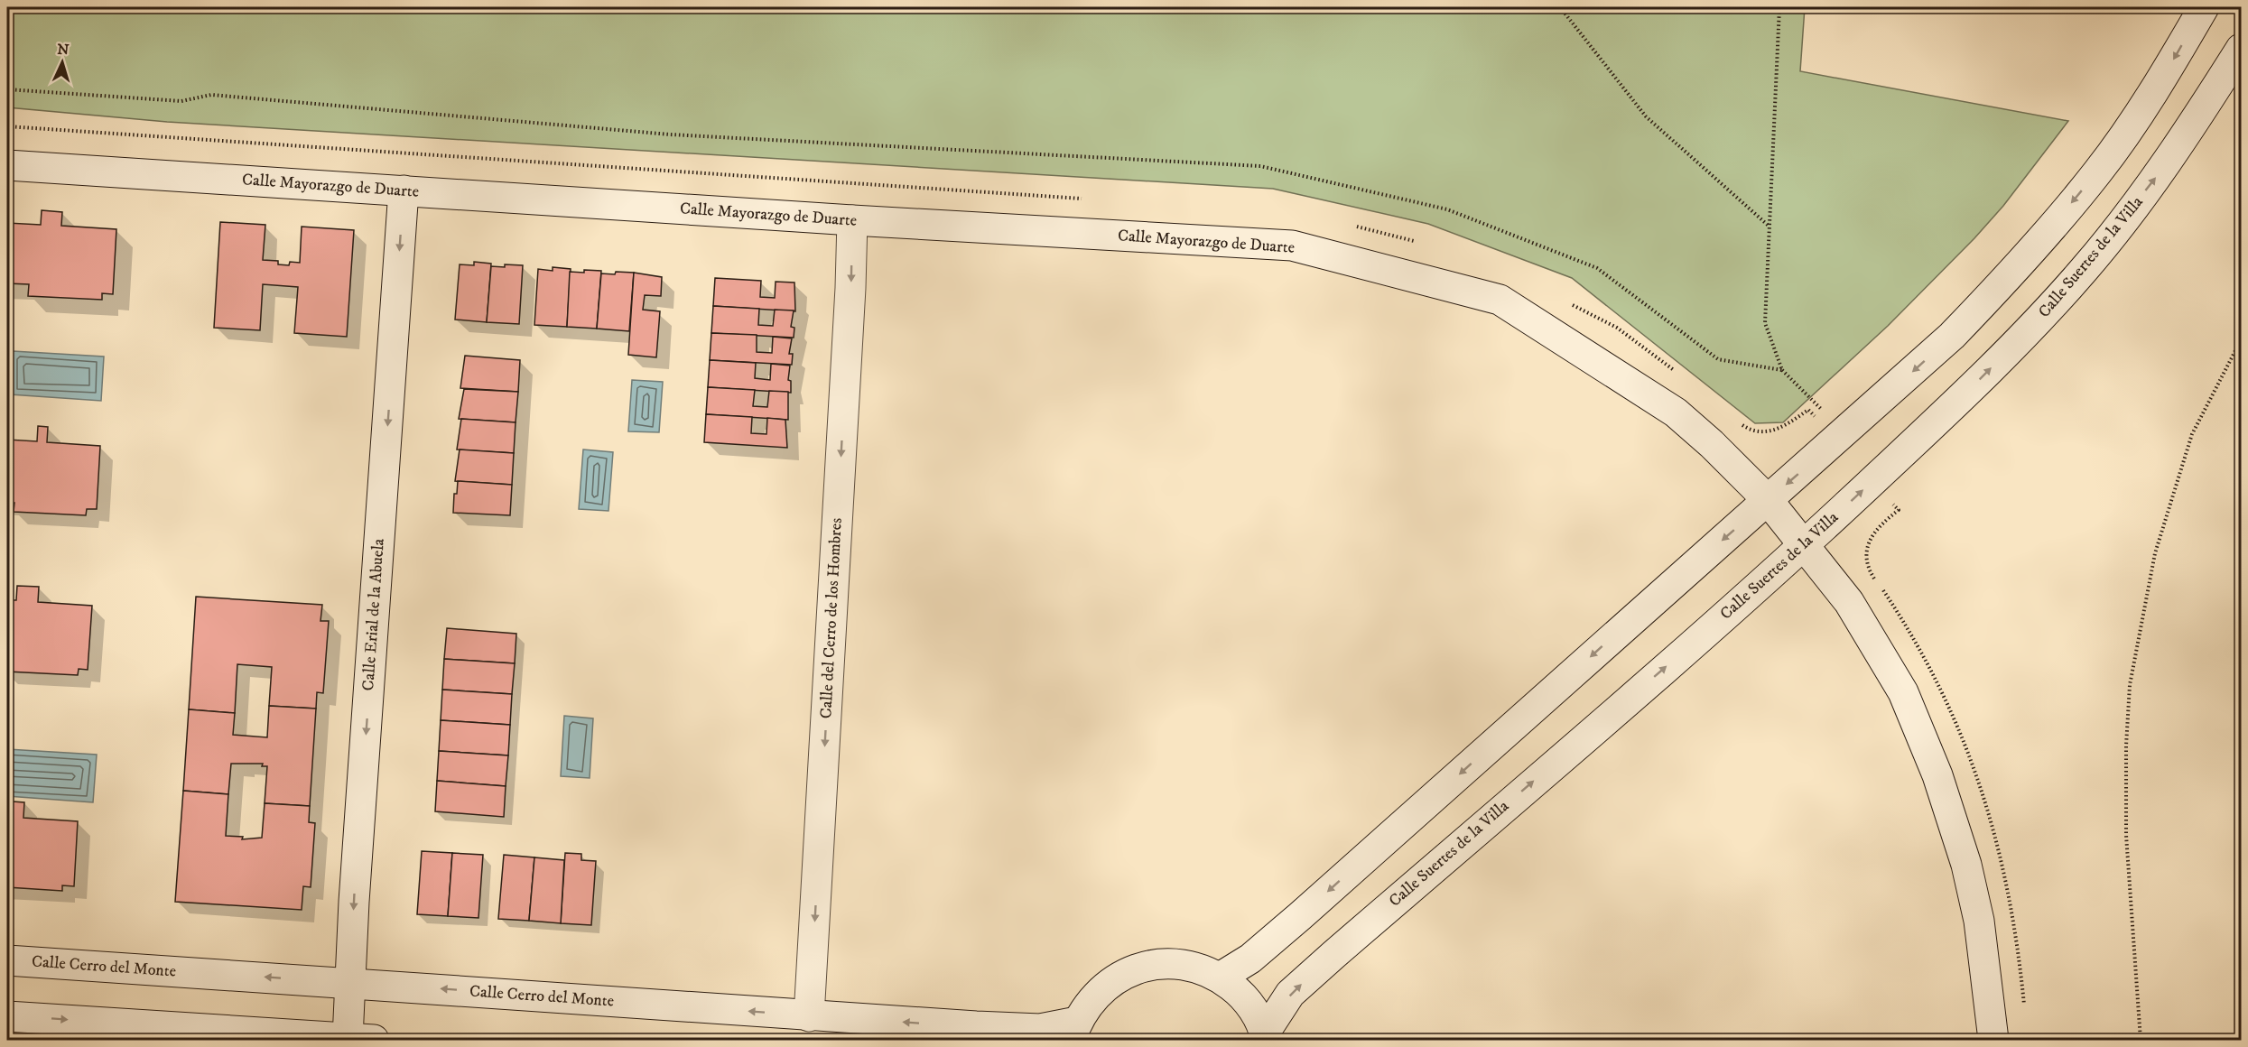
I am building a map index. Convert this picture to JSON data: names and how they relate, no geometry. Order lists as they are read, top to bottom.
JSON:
{
  "streets": {
    "main road": [
      "Calle Mayorazgo de Duarte",
      "Calle Suertes de la Villa",
      "Calle Erial de la Abuela",
      "Calle del Cerro de los Hombres",
      "Calle Cerro del Monte"
    ]
  },
  "crossings": [
    ["Calle Mayorazgo de Duarte", "Calle Suertes de la Villa"],
    ["Calle Mayorazgo de Duarte", "Calle Erial de la Abuela"],
    ["Calle Mayorazgo de Duarte", "Calle del Cerro de los Hombres"],
    ["Calle Erial de la Abuela", "Calle Cerro del Monte"],
    ["Calle del Cerro de los Hombres", "Calle Cerro del Monte"]
  ],
  "one_way": ["Calle Erial de la Abuela", "Calle del Cerro de los Hombres"],
  "north": "top"
}
